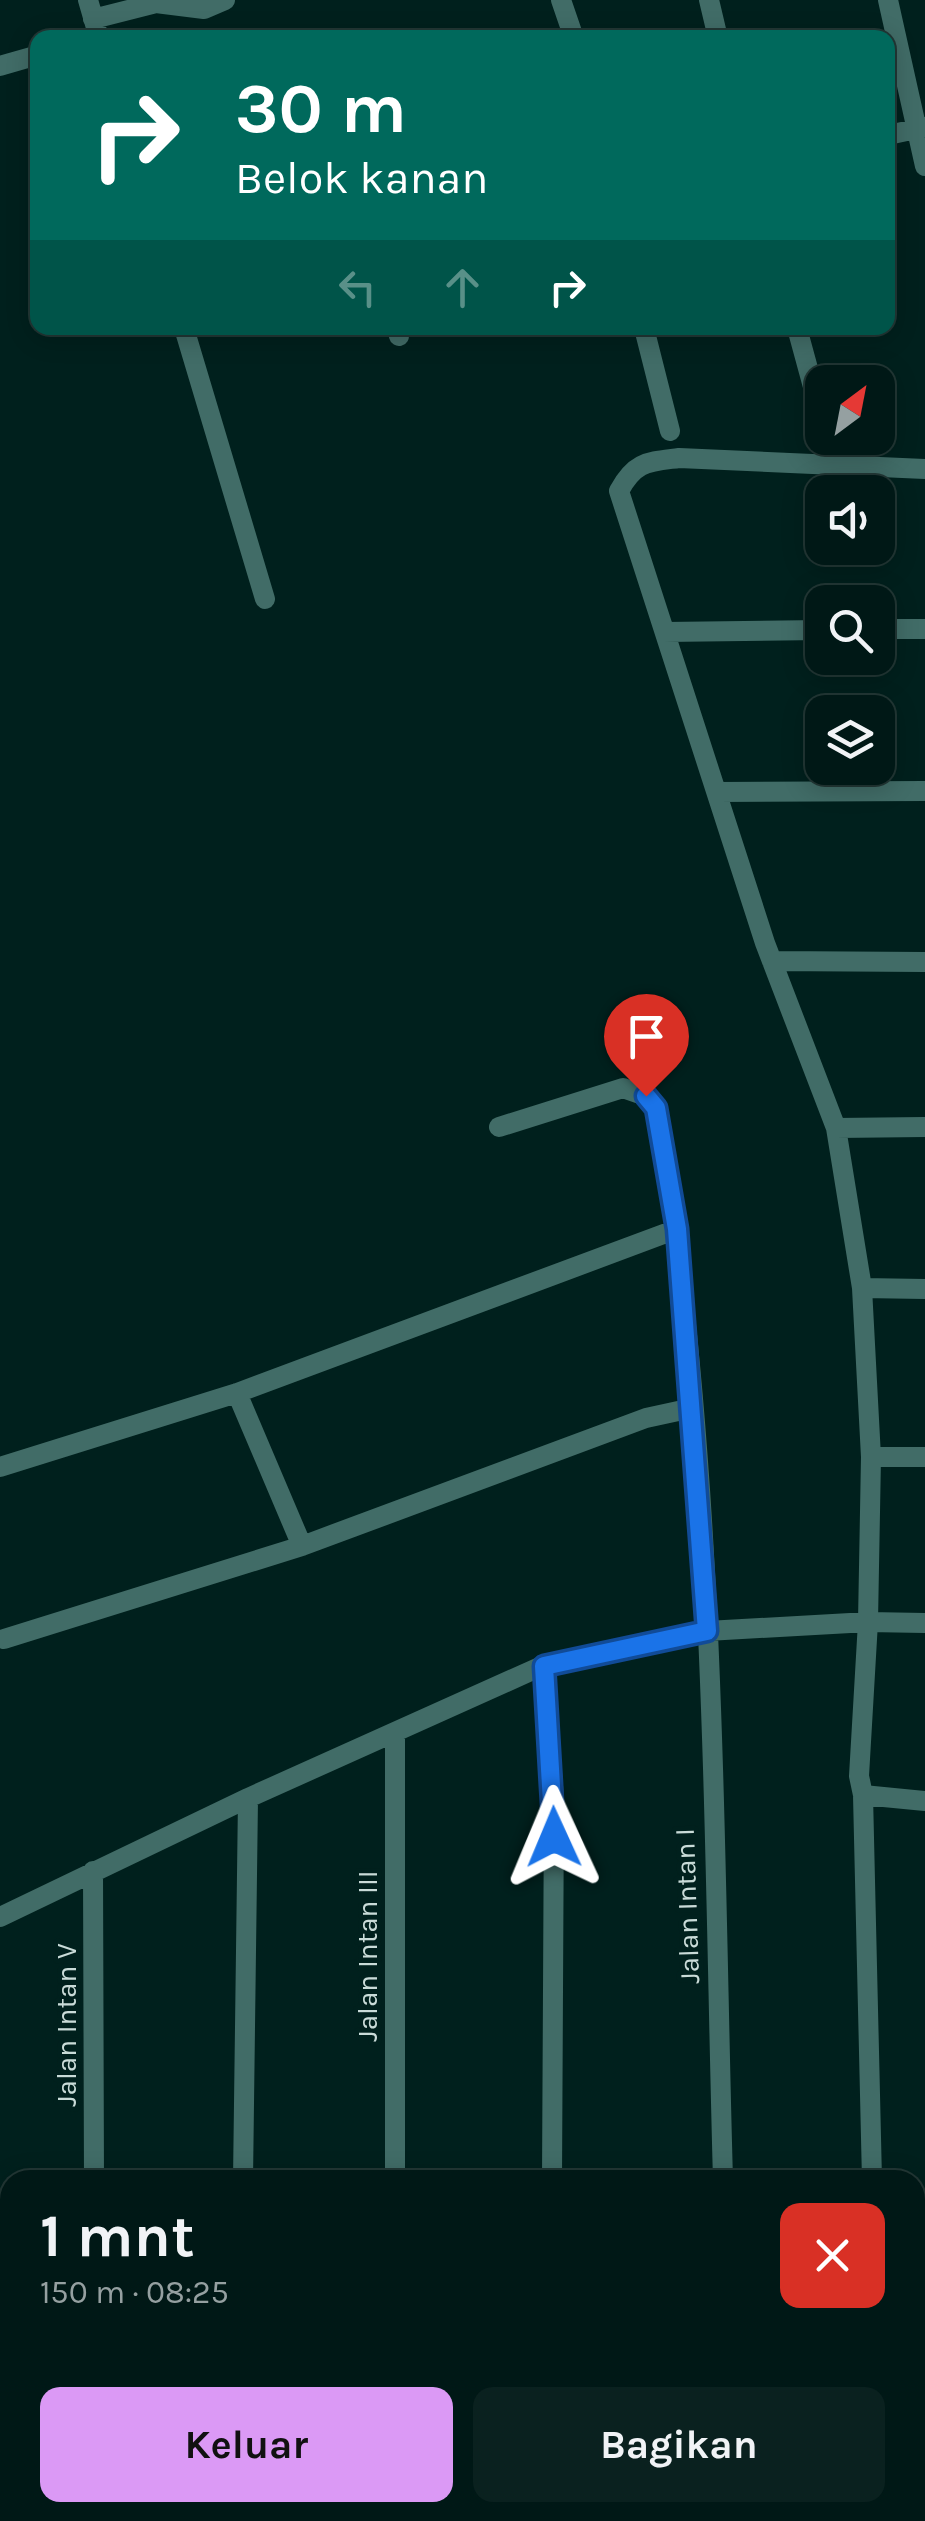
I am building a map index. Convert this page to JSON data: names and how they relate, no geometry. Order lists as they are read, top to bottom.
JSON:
{
  "streets": {
    "street": ["Jalan Intan I", "Jalan Intan III", "Jalan Intan V"]
  },
  "north": "top right",
  "page": {
    "turn": ["30 m", "Belok kanan"],
    "heading": ["1 mnt", "150 m · 08:25"],
    "buttons": ["Keluar", "Bagikan"]
  }
}
